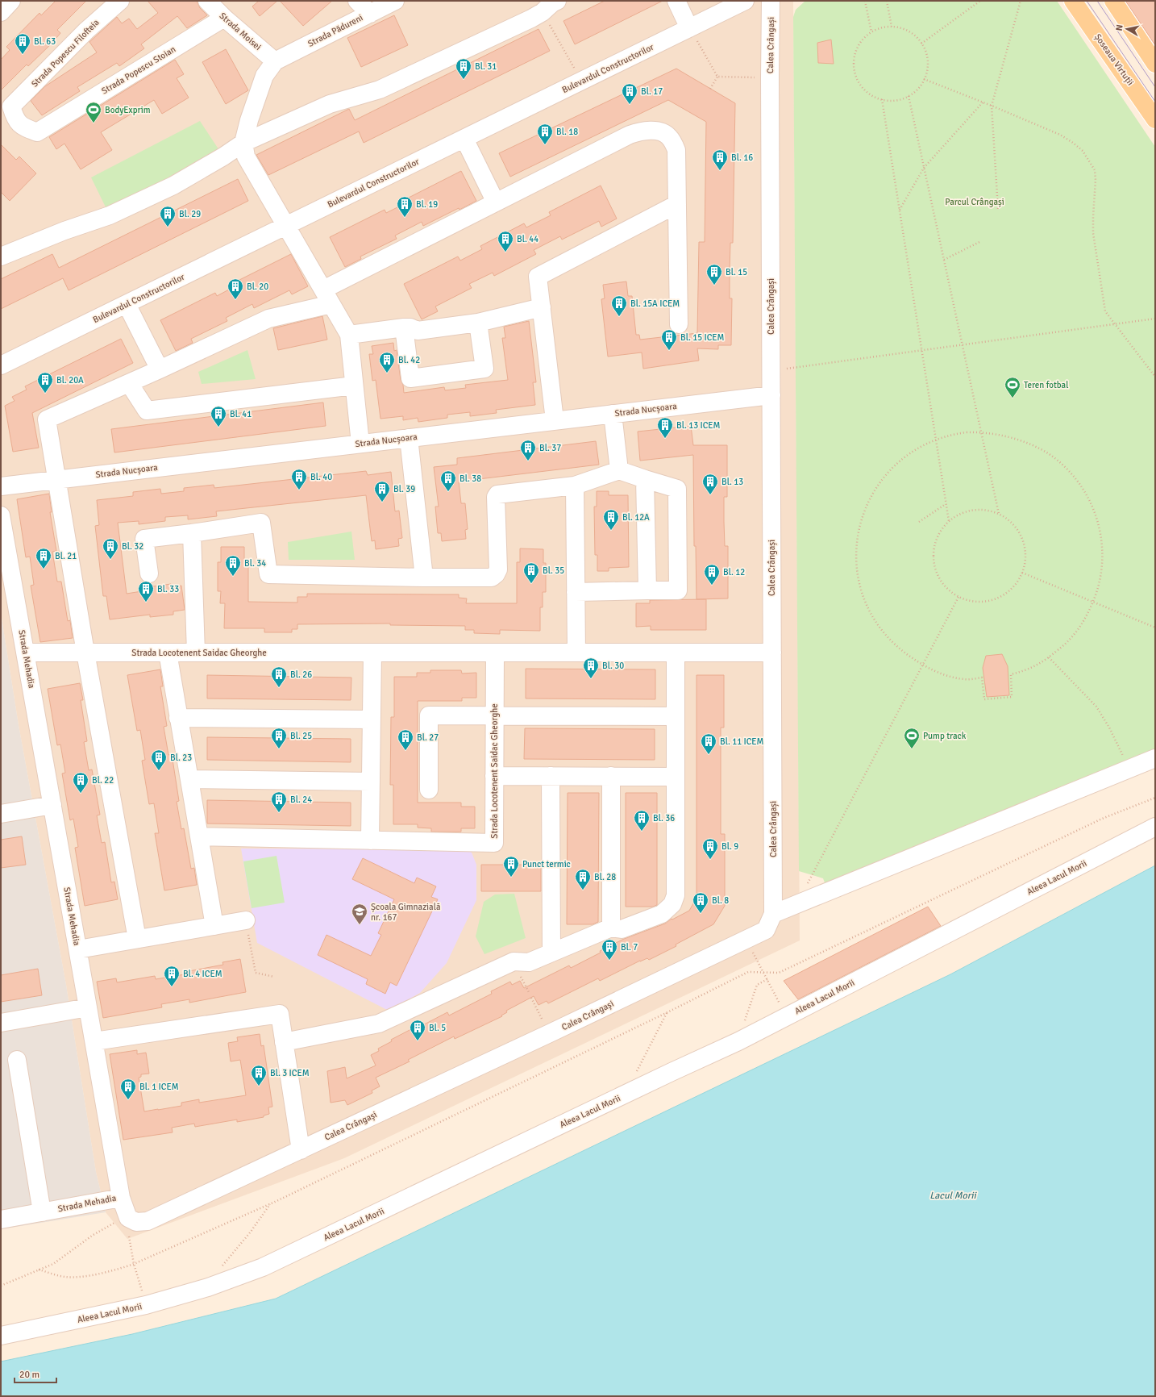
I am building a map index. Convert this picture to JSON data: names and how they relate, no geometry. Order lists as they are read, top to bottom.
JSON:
{
  "streets": {
    "main road": ["Șoseaua Virtuții"],
    "street": [
      "Strada Pădureni",
      "Strada Moisei",
      "Calea Crângași",
      "Strada Popescu Filofteia",
      "Bulevardul Constructorilor",
      "Strada Popescu Stoian",
      "Strada Nucșoara",
      "Strada Locotenent Saidac Gheorghe",
      "Strada Mehadia",
      "Aleea Lacul Morii"
    ]
  },
  "crossings": [
    ["Strada Pădureni", "Strada Moisei"],
    ["Strada Moisei", "Strada Popescu Stoian"],
    ["Calea Crângași", "Strada Nucșoara"],
    ["Calea Crângași", "Strada Locotenent Saidac Gheorghe"],
    ["Calea Crângași", "Strada Mehadia"],
    ["Strada Popescu Filofteia", "Strada Popescu Stoian"],
    ["Strada Locotenent Saidac Gheorghe", "Strada Mehadia"]
  ],
  "water": ["Lacul Morii"],
  "parks": ["Parcul Crângași"],
  "places": {
    "building": [
      "Bl. 63",
      "Bl. 31",
      "Bl. 17",
      "Bl. 18",
      "Bl. 16",
      "Bl. 19",
      "Bl. 29",
      "Bl. 44",
      "Bl. 15",
      "Bl. 20",
      "Bl. 15A ICEM",
      "Bl. 15 ICEM",
      "Bl. 42",
      "Bl. 20A",
      "Bl. 41",
      "Bl. 13 ICEM",
      "Bl. 37",
      "Bl. 40",
      "Bl. 38",
      "Bl. 13",
      "Bl. 39",
      "Bl. 12A",
      "Bl. 32",
      "Bl. 21",
      "Bl. 34",
      "Bl. 35",
      "Bl. 12",
      "Bl. 33",
      "Bl. 30",
      "Bl. 26",
      "Bl. 25",
      "Bl. 27",
      "Bl. 11 ICEM",
      "Bl. 23",
      "Bl. 22",
      "Bl. 24",
      "Bl. 36",
      "Bl. 9",
      "Punct termic",
      "Bl. 28",
      "Bl. 8",
      "Bl. 7",
      "Bl. 4 ICEM",
      "Bl. 5",
      "Bl. 3 ICEM",
      "Bl. 1 ICEM"
    ],
    "sports": ["BodyExprim", "Teren fotbal", "Pump track"],
    "school or university": ["Școala Gimnazială nr. 167"]
  },
  "scale_bar": "20 m",
  "north": "left"
}
